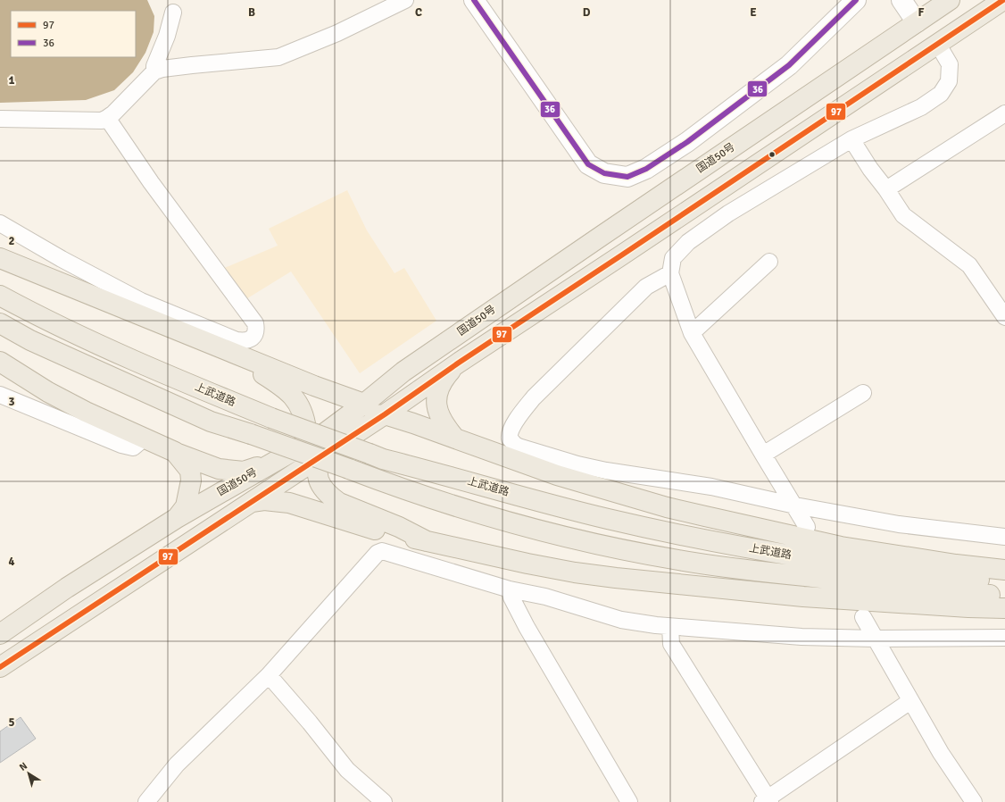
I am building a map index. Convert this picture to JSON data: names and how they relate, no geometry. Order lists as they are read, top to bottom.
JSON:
{
  "streets": {
    "highway": ["国道50号", "上武道路"]
  },
  "lines": ["transit line 97", "transit line 36"],
  "legend": ["97", "36"],
  "north": "top left",
  "grid": {
    "columns": [
      "B",
      "C",
      "D",
      "E",
      "F"
    ],
    "rows": [
      "1",
      "2",
      "3",
      "4",
      "5"
    ]
  }
}
